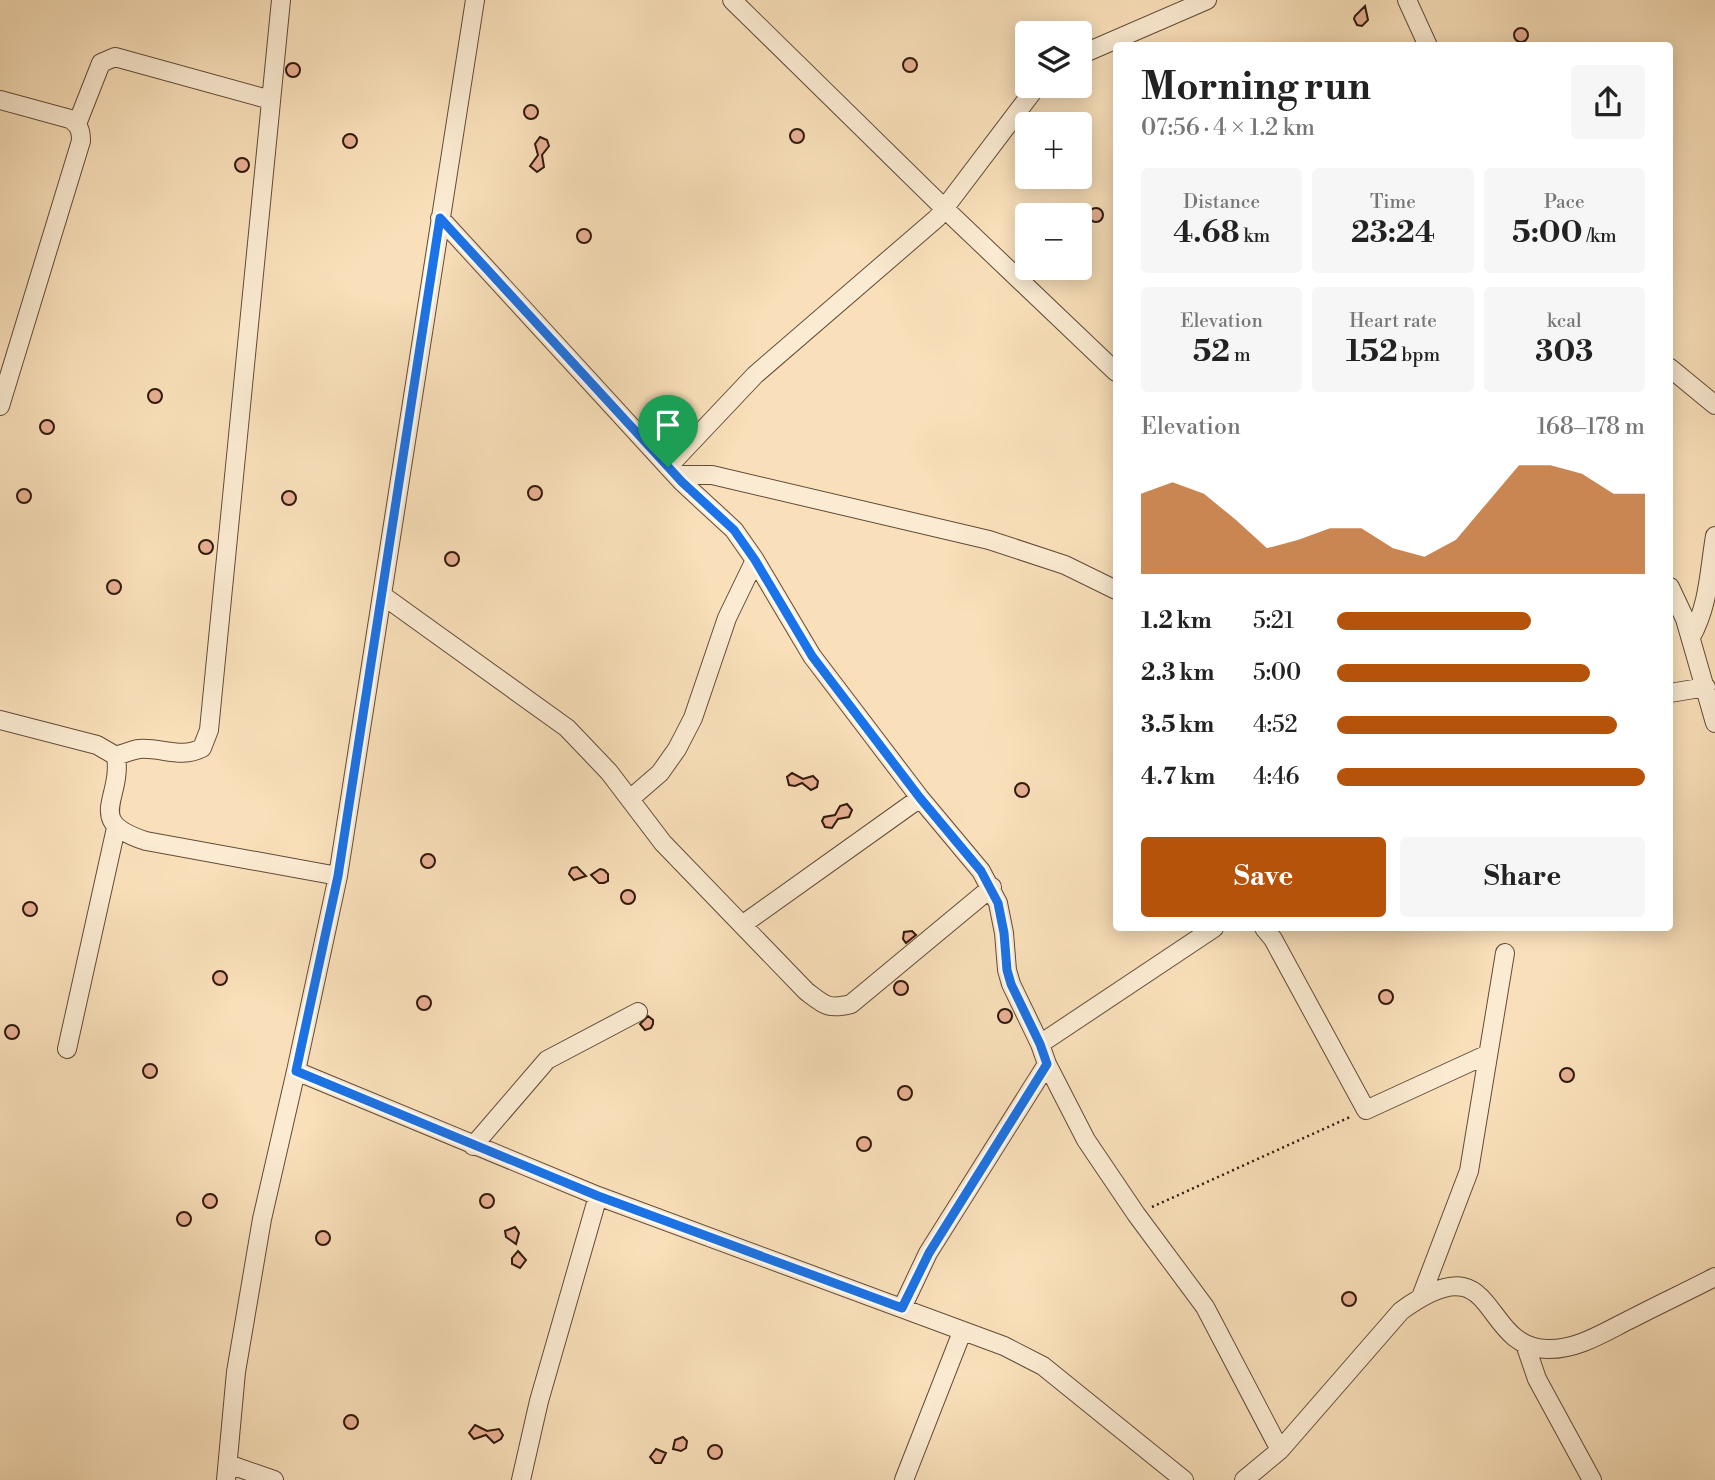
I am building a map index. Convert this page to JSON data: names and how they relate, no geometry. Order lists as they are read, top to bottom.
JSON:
{
  "page": {
    "map_buttons": ["+", "−"],
    "heading": ["Morning run", "07:56 · 4 × 1.2 km"],
    "stats": [
      ["Distance", "4.68 km"],
      ["Time", "23:24"],
      ["Pace", "5:00 /km"],
      ["Elevation", "52 m"],
      ["Heart rate", "152 bpm"],
      ["kcal", "303"]
    ],
    "chart": ["Elevation", "168–178 m"],
    "list": [
      {
        "name": "1.2 km",
        "note": "5:21"
      },
      {
        "name": "2.3 km",
        "note": "5:00"
      },
      {
        "name": "3.5 km",
        "note": "4:52"
      },
      {
        "name": "4.7 km",
        "note": "4:46"
      }
    ],
    "buttons": ["Save", "Share"]
  }
}
